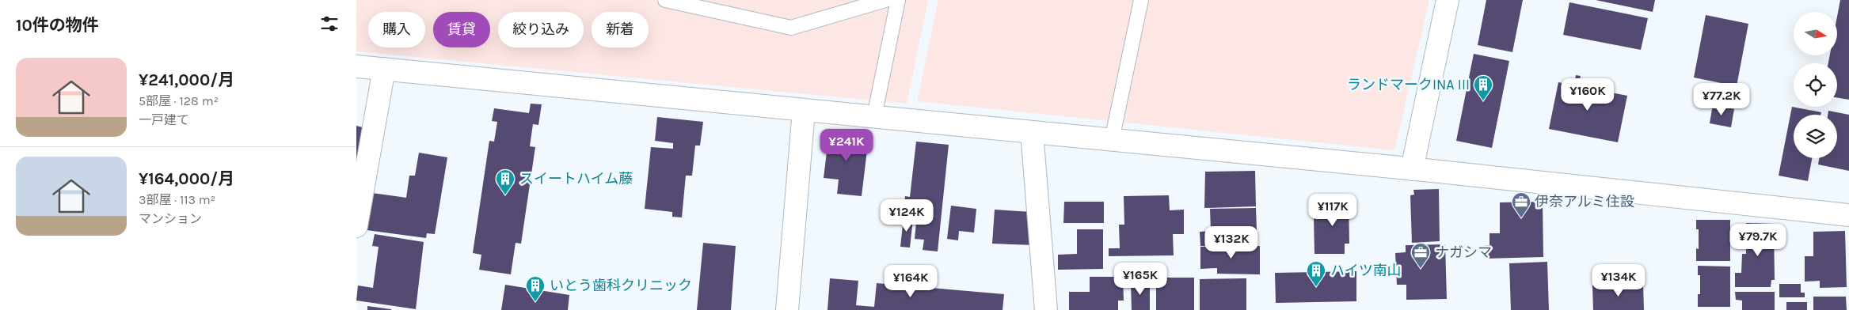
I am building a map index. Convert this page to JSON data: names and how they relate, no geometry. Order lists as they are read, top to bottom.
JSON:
{
  "places": {
    "building": [
      "ランドマークINA III",
      "スイートハイム藤",
      "ハイツ南山",
      "いとう歯科クリニック"
    ],
    "office": ["伊奈アルミ住設", "ナガシマ"]
  },
  "north": "right",
  "page": {
    "heading": "10件の物件",
    "chip": [
      "購入",
      "賃貸",
      "絞り込み",
      "新着"
    ],
    "list": [
      {
        "name": "¥241,000/月",
        "note": "5部屋 · 128 m² · 一戸建て"
      },
      {
        "name": "¥164,000/月",
        "note": "3部屋 · 113 m² · マンション"
      }
    ],
    "price": [
      "¥160K",
      "¥77.2K",
      "¥241K",
      "¥117K",
      "¥124K",
      "¥79.7K",
      "¥132K",
      "¥165K",
      "¥134K",
      "¥164K"
    ]
  }
}
